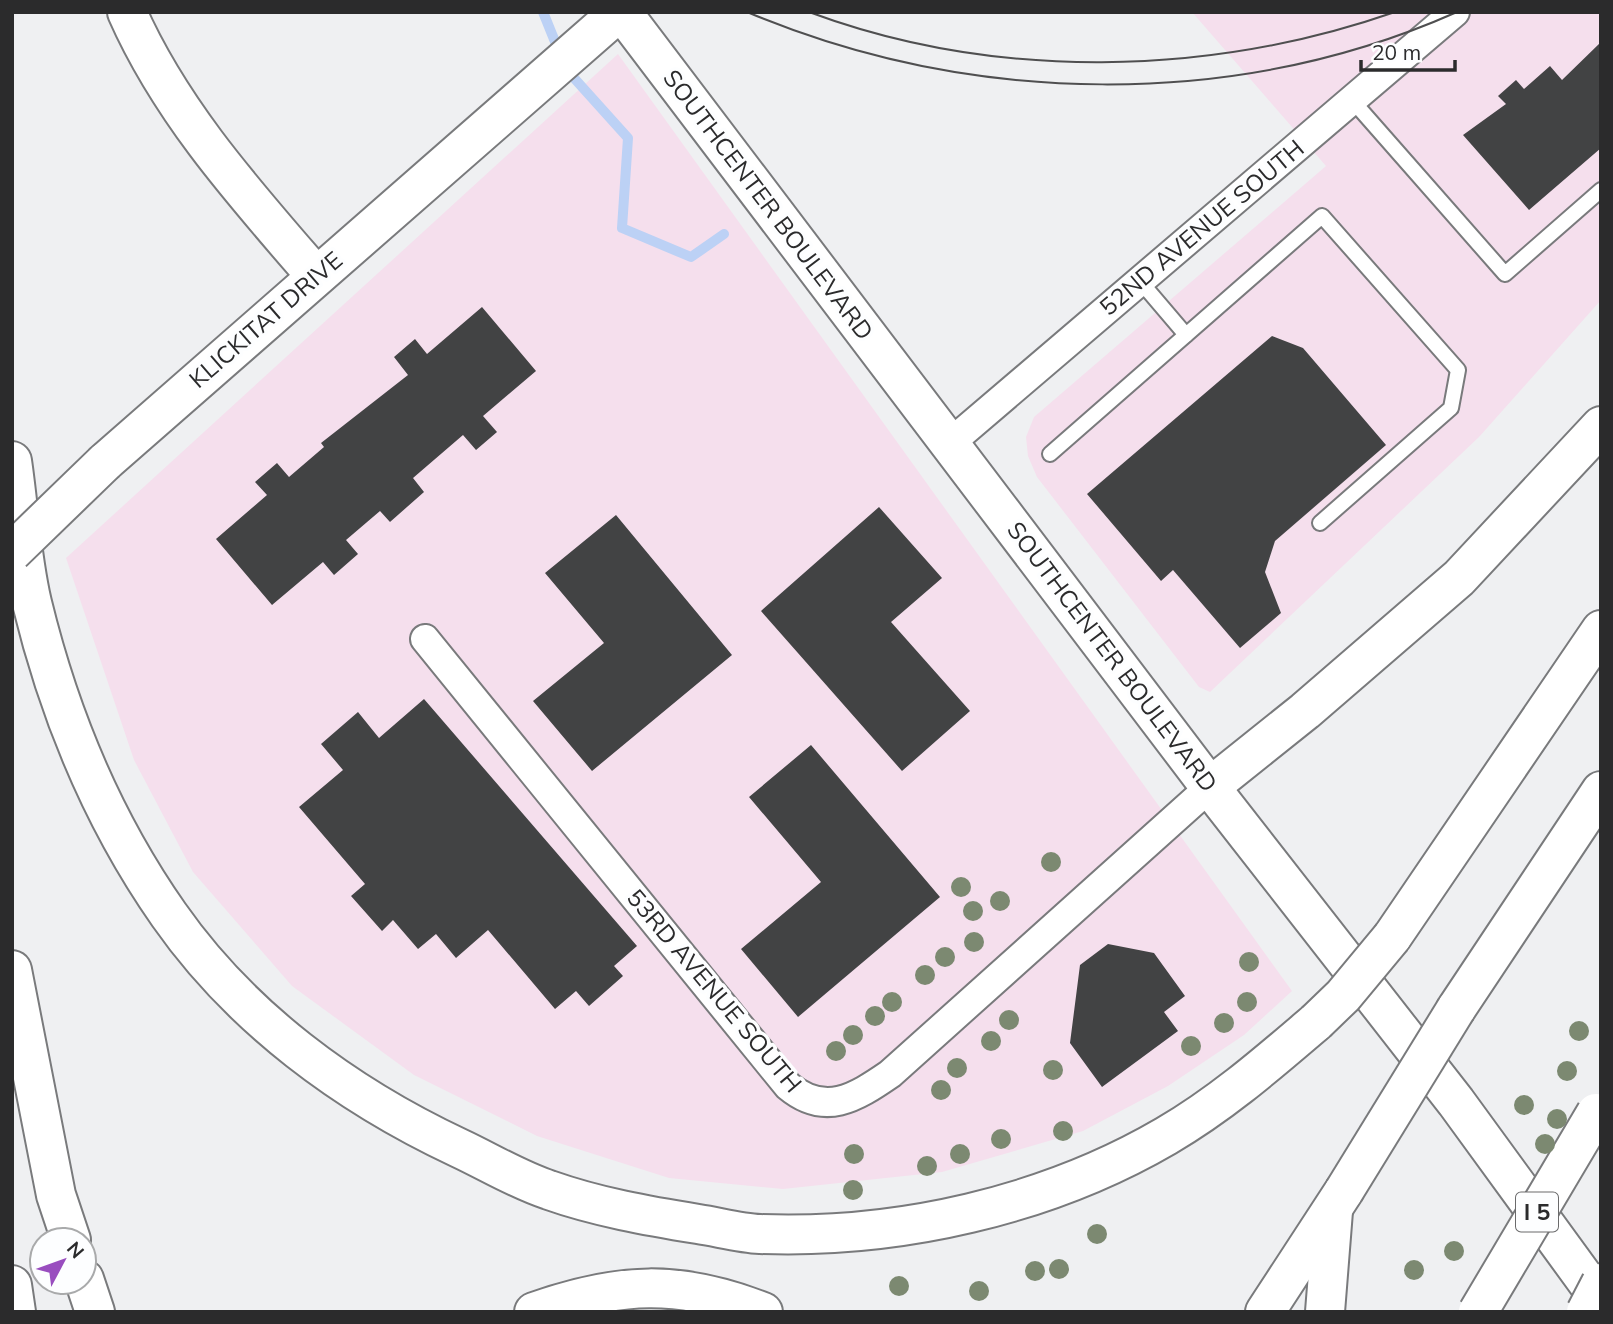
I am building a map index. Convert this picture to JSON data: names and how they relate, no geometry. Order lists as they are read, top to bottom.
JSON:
{
  "streets": {
    "main road": ["SOUTHCENTER BOULEVARD", "KLICKITAT DRIVE", "I 5"],
    "street": ["52ND AVENUE SOUTH", "53RD AVENUE SOUTH"]
  },
  "crossings": [
    ["SOUTHCENTER BOULEVARD", "52ND AVENUE SOUTH"],
    ["SOUTHCENTER BOULEVARD", "KLICKITAT DRIVE"],
    ["SOUTHCENTER BOULEVARD", "53RD AVENUE SOUTH"]
  ],
  "scale_bar": "20 m",
  "north": "top right"
}
